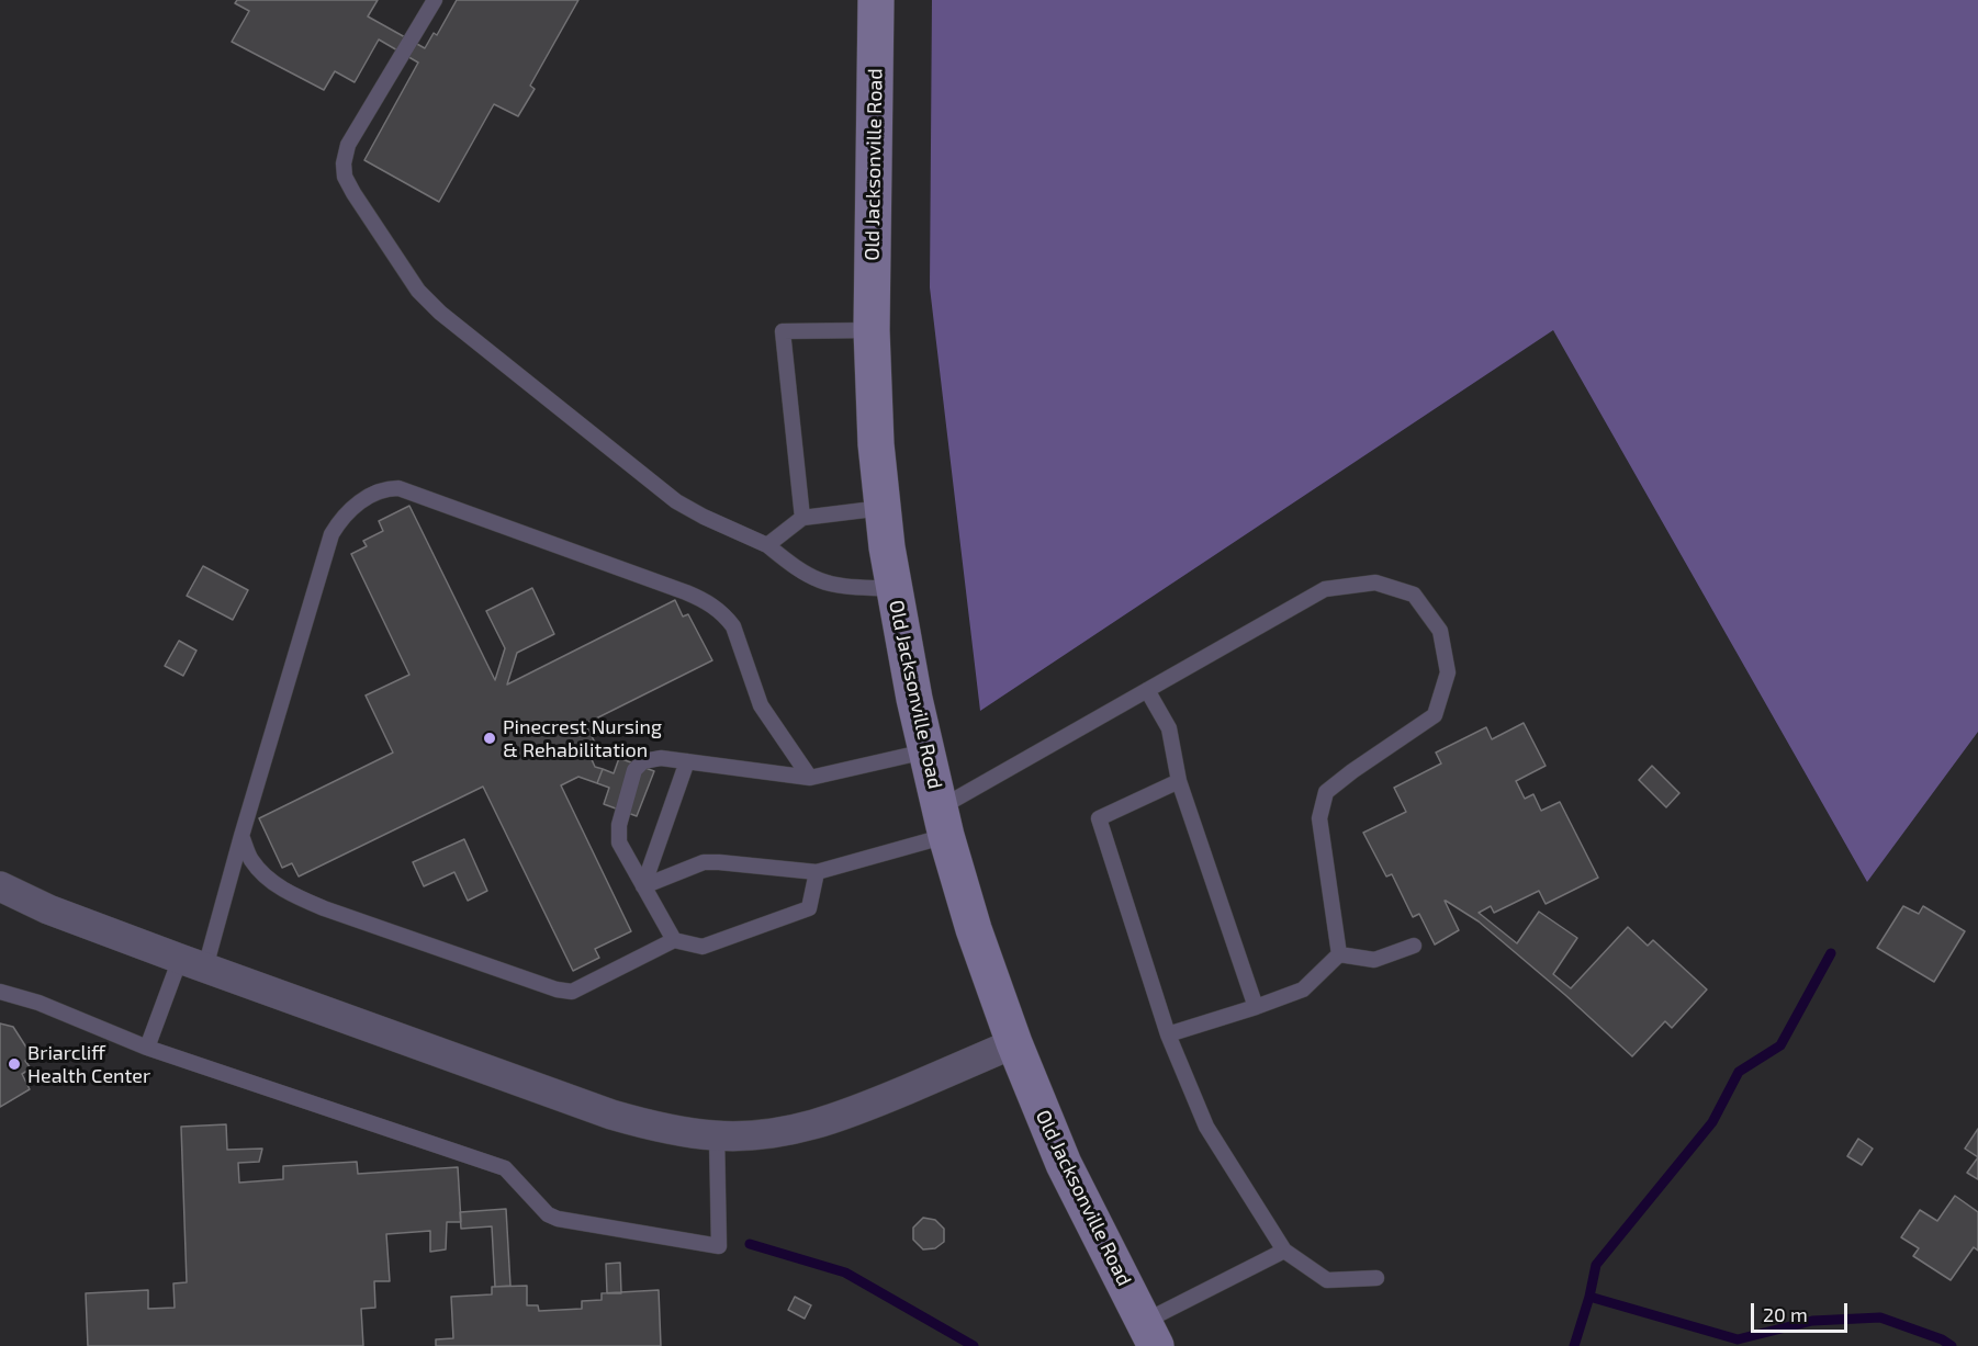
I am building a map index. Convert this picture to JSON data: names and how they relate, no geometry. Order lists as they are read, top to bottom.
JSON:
{
  "streets": {
    "main road": ["Old Jacksonville Road"]
  },
  "places": ["Pinecrest Nursing & Rehabilitation", "Briarcliff Health Center"],
  "scale_bar": "20 m"
}
